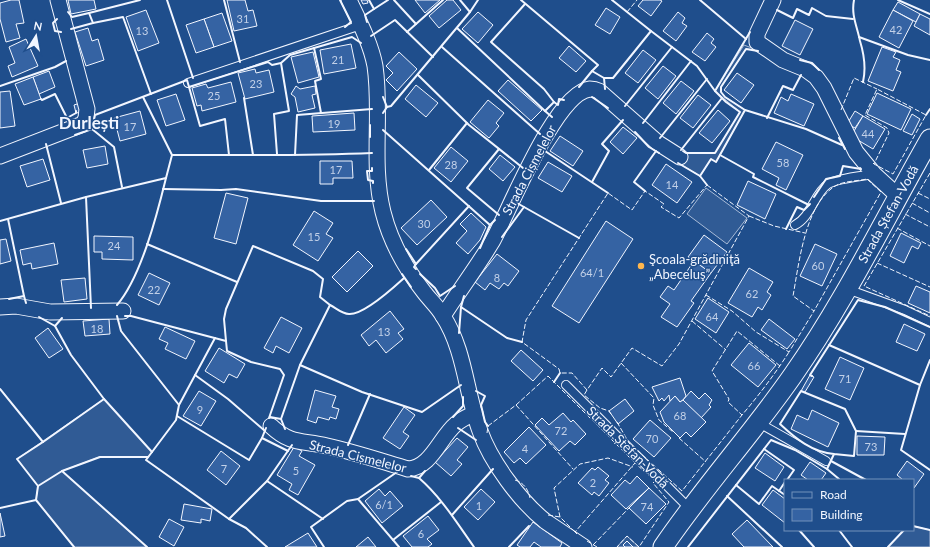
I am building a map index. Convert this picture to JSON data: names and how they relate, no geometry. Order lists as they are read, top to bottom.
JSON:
{
  "streets": {
    "street": ["Strada Cișmelelor", "Strada Ștefan-Vodă"]
  },
  "districts": ["Durlești"],
  "places": ["Şcoala-grădiniţă „Abeceluş”"],
  "house_numbers": [
    "31",
    "42",
    "13",
    "21",
    "23",
    "25",
    "19",
    "17",
    "44",
    "58",
    "28",
    "17",
    "14",
    "30",
    "15",
    "24",
    "60",
    "64/1",
    "8",
    "22",
    "62",
    "64",
    "18",
    "13",
    "66",
    "71",
    "9",
    "68",
    "72",
    "70",
    "73",
    "4",
    "7",
    "5",
    "2",
    "6/1",
    "1",
    "74",
    "6"
  ],
  "legend": ["Road", "Building"],
  "north": "top"
}
